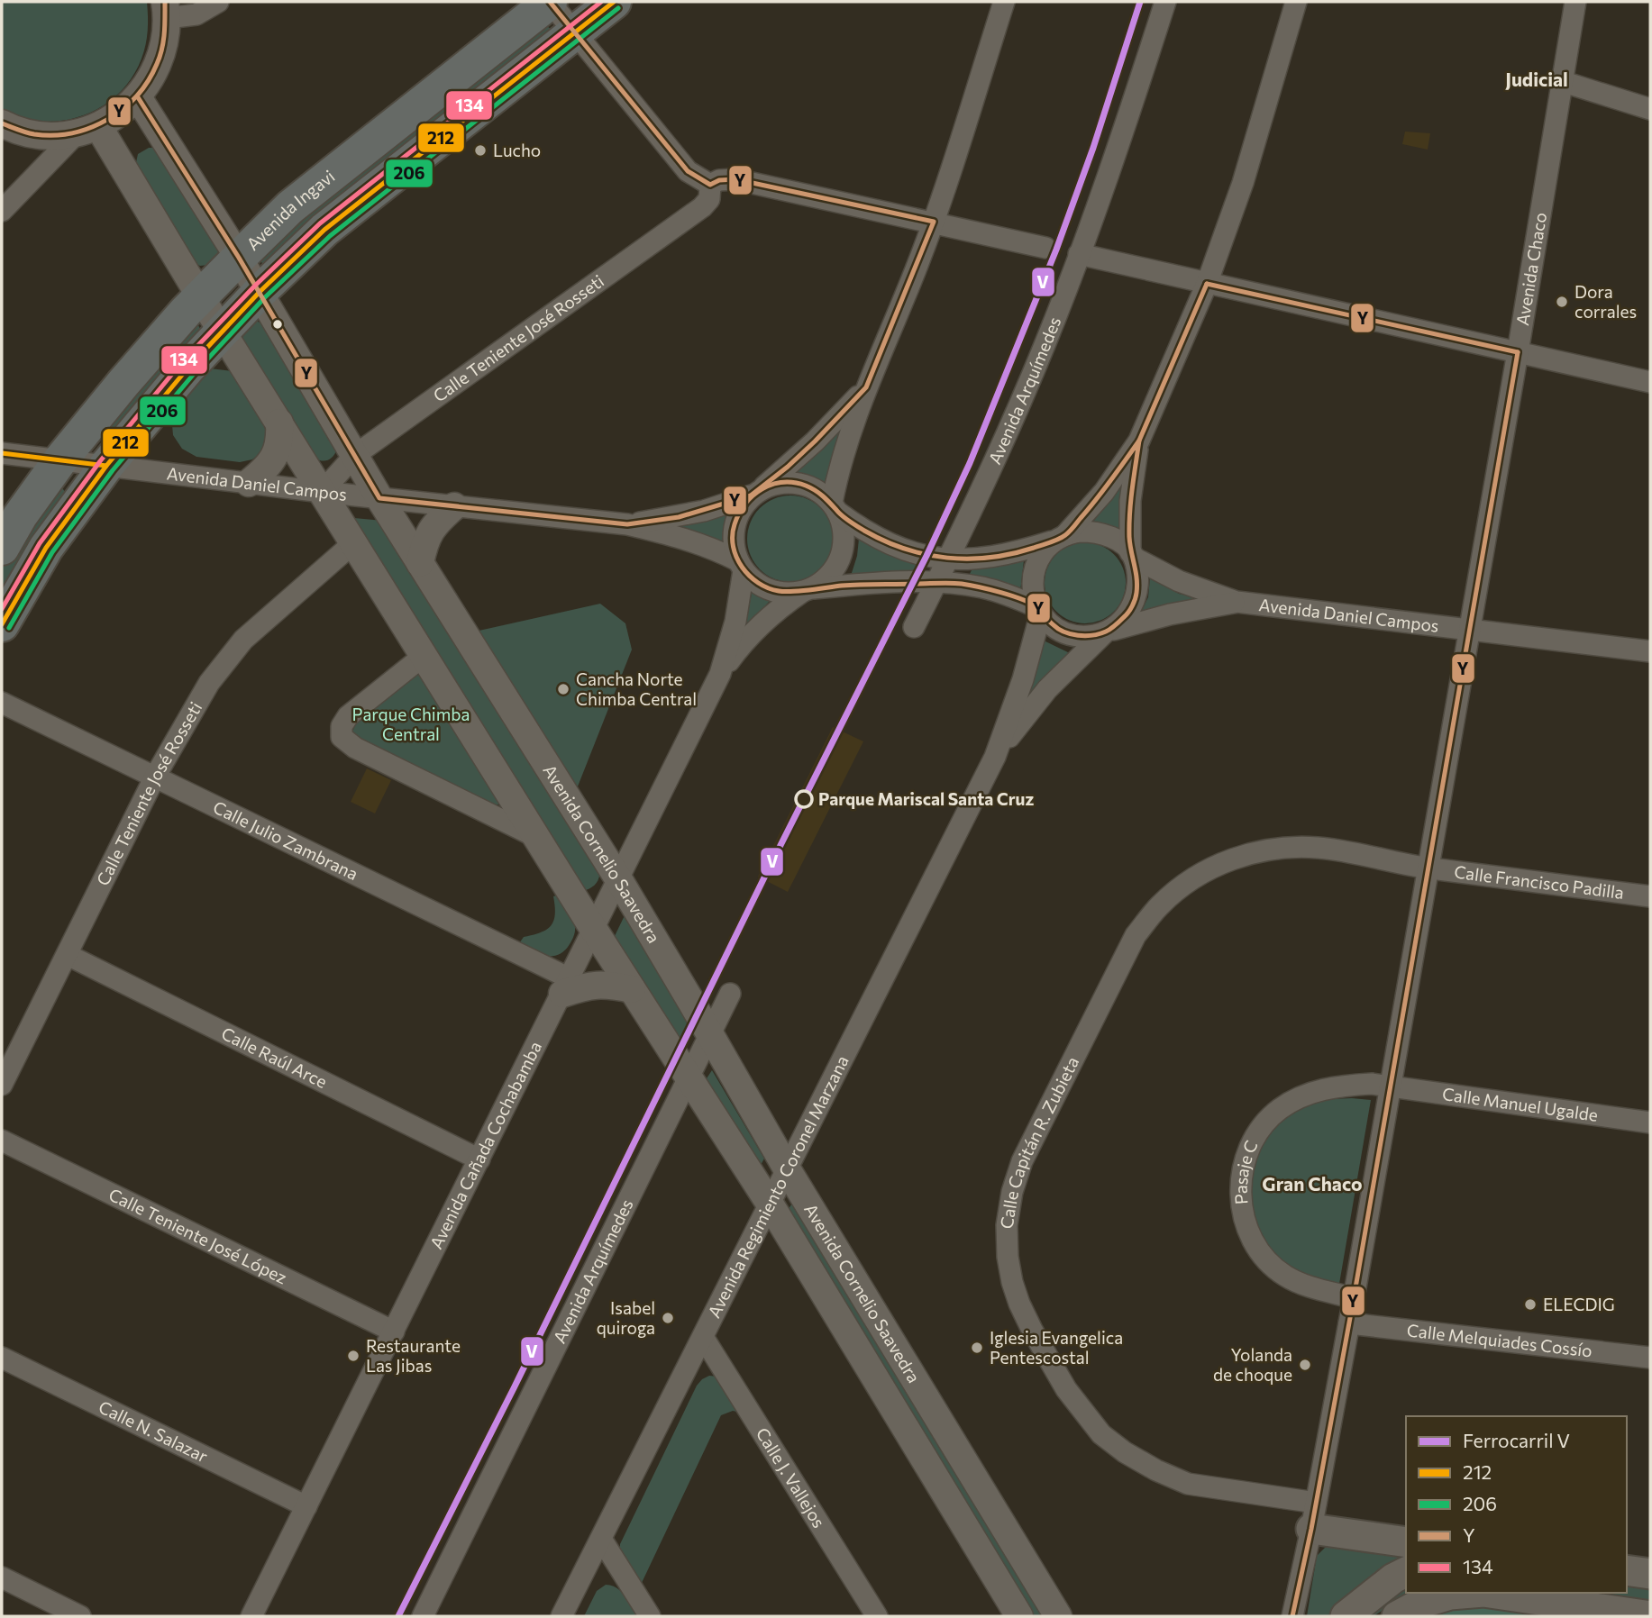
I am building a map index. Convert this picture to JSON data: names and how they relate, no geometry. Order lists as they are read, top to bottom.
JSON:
{
  "streets": {
    "highway": ["Avenida Ingavi"],
    "street": [
      "Avenida Chaco",
      "Calle Teniente José Rosseti",
      "Avenida Arquímedes",
      "Avenida Daniel Campos",
      "Calle Julio Zambrana",
      "Avenida Cornelio Saavedra",
      "Calle Francisco Padilla",
      "Calle Raúl Arce",
      "Calle Manuel Ugalde",
      "Calle Capitán R. Zubieta",
      "Avenida Cañada Cochabamba",
      "Pasaje C",
      "Avenida Regimiento Coronel Marzana",
      "Calle Teniente José López",
      "Calle Melquiades Cossío",
      "Calle N. Salazar",
      "Calle J. Vallejos"
    ]
  },
  "crossings": [
    ["Avenida Ingavi", "Avenida Daniel Campos"],
    ["Avenida Ingavi", "Avenida Cornelio Saavedra"],
    ["Avenida Chaco", "Avenida Daniel Campos"],
    ["Avenida Chaco", "Calle Francisco Padilla"],
    ["Avenida Chaco", "Calle Manuel Ugalde"],
    ["Avenida Chaco", "Calle Capitán R. Zubieta"],
    ["Avenida Chaco", "Pasaje C"],
    ["Avenida Chaco", "Calle Melquiades Cossío"],
    ["Calle Teniente José Rosseti", "Avenida Daniel Campos"],
    ["Calle Teniente José Rosseti", "Calle Julio Zambrana"],
    ["Calle Teniente José Rosseti", "Avenida Cornelio Saavedra"],
    ["Calle Teniente José Rosseti", "Calle Raúl Arce"],
    ["Avenida Arquímedes", "Avenida Cornelio Saavedra"],
    ["Avenida Daniel Campos", "Avenida Cornelio Saavedra"],
    ["Avenida Daniel Campos", "Avenida Cañada Cochabamba"],
    ["Avenida Daniel Campos", "Avenida Regimiento Coronel Marzana"],
    ["Calle Julio Zambrana", "Avenida Cañada Cochabamba"],
    ["Avenida Cornelio Saavedra", "Avenida Cañada Cochabamba"],
    ["Avenida Cornelio Saavedra", "Avenida Regimiento Coronel Marzana"],
    ["Calle Francisco Padilla", "Calle Capitán R. Zubieta"],
    ["Calle Raúl Arce", "Avenida Cañada Cochabamba"],
    ["Calle Manuel Ugalde", "Pasaje C"],
    ["Avenida Cañada Cochabamba", "Calle Teniente José López"],
    ["Avenida Cañada Cochabamba", "Calle N. Salazar"],
    ["Avenida Regimiento Coronel Marzana", "Calle J. Vallejos"]
  ],
  "districts": ["Judicial", "Gran Chaco"],
  "parks": ["Parque Chimba Central"],
  "places": [
    "Lucho",
    "Dora corrales",
    "Cancha Norte Chimba Central",
    "Parque Mariscal Santa Cruz",
    "ELECDIG",
    "Isabel quiroga",
    "Iglesia Evangelica Pentescostal",
    "Restaurante Las Jibas",
    "Yolanda de choque"
  ],
  "lines": [
    "rail line V",
    "transit line 212",
    "transit line Y",
    "transit line 134",
    "transit line 206"
  ],
  "legend": [
    "Ferrocarril V",
    "212",
    "206",
    "Y",
    "134"
  ]
}
